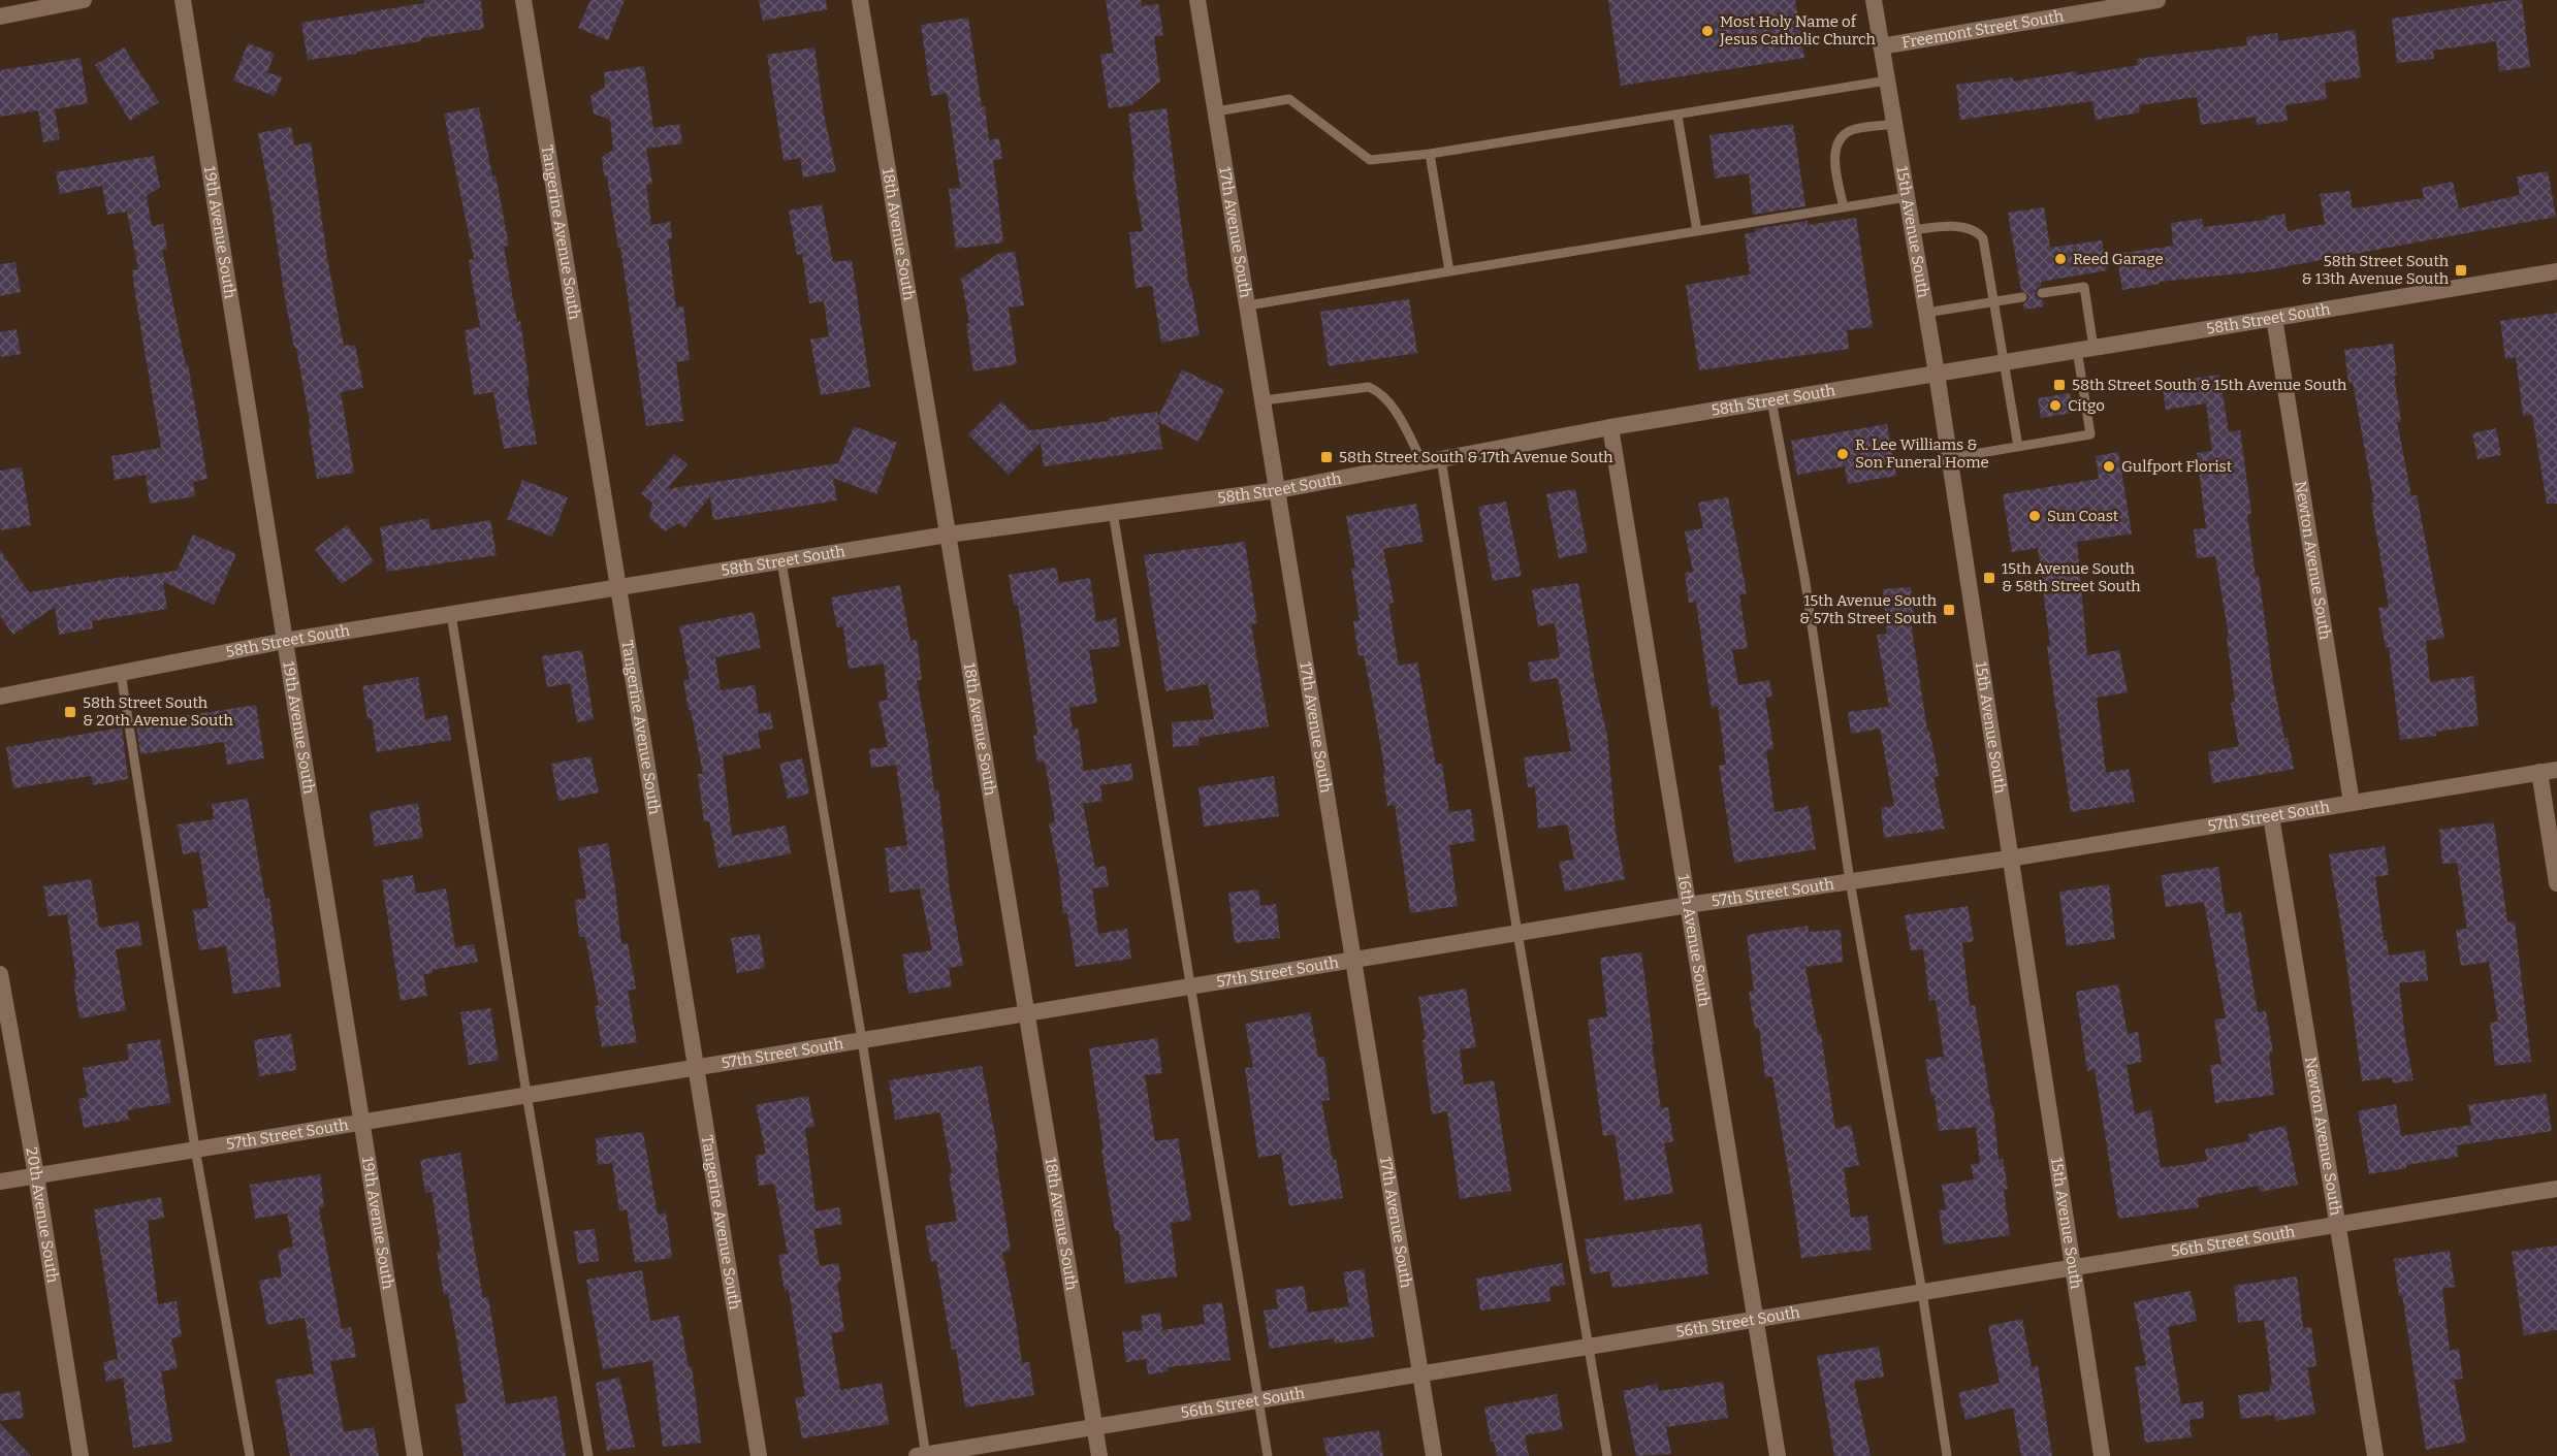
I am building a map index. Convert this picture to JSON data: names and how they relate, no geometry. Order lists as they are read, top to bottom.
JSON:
{
  "streets": {
    "street": [
      "Freemont Street South",
      "15th Avenue South",
      "19th Avenue South",
      "Tangerine Avenue South",
      "18th Avenue South",
      "17th Avenue South",
      "58th Street South",
      "Newton Avenue South",
      "57th Street South",
      "16th Avenue South",
      "20th Avenue South",
      "56th Street South"
    ]
  },
  "crossings": [
    ["Freemont Street South", "15th Avenue South"],
    ["15th Avenue South", "58th Street South"],
    ["15th Avenue South", "57th Street South"],
    ["15th Avenue South", "56th Street South"],
    ["19th Avenue South", "58th Street South"],
    ["19th Avenue South", "57th Street South"],
    ["Tangerine Avenue South", "58th Street South"],
    ["Tangerine Avenue South", "57th Street South"],
    ["18th Avenue South", "58th Street South"],
    ["18th Avenue South", "57th Street South"],
    ["18th Avenue South", "56th Street South"],
    ["17th Avenue South", "58th Street South"],
    ["17th Avenue South", "57th Street South"],
    ["17th Avenue South", "56th Street South"],
    ["58th Street South", "Newton Avenue South"],
    ["58th Street South", "16th Avenue South"],
    ["Newton Avenue South", "57th Street South"],
    ["Newton Avenue South", "56th Street South"],
    ["57th Street South", "16th Avenue South"],
    ["57th Street South", "20th Avenue South"],
    ["16th Avenue South", "56th Street South"]
  ],
  "places": {
    "other": [
      "Most Holy Name of Jesus Catholic Church",
      "Reed Garage",
      "Citgo",
      "R. Lee Williams & Son Funeral Home",
      "Gulfport Florist",
      "Sun Coast"
    ],
    "transit": [
      "58th Street South & 13th Avenue South",
      "58th Street South & 15th Avenue South",
      "58th Street South & 17th Avenue South",
      "15th Avenue South & 58th Street South",
      "15th Avenue South & 57th Street South",
      "58th Street South & 20th Avenue South"
    ]
  }
}
